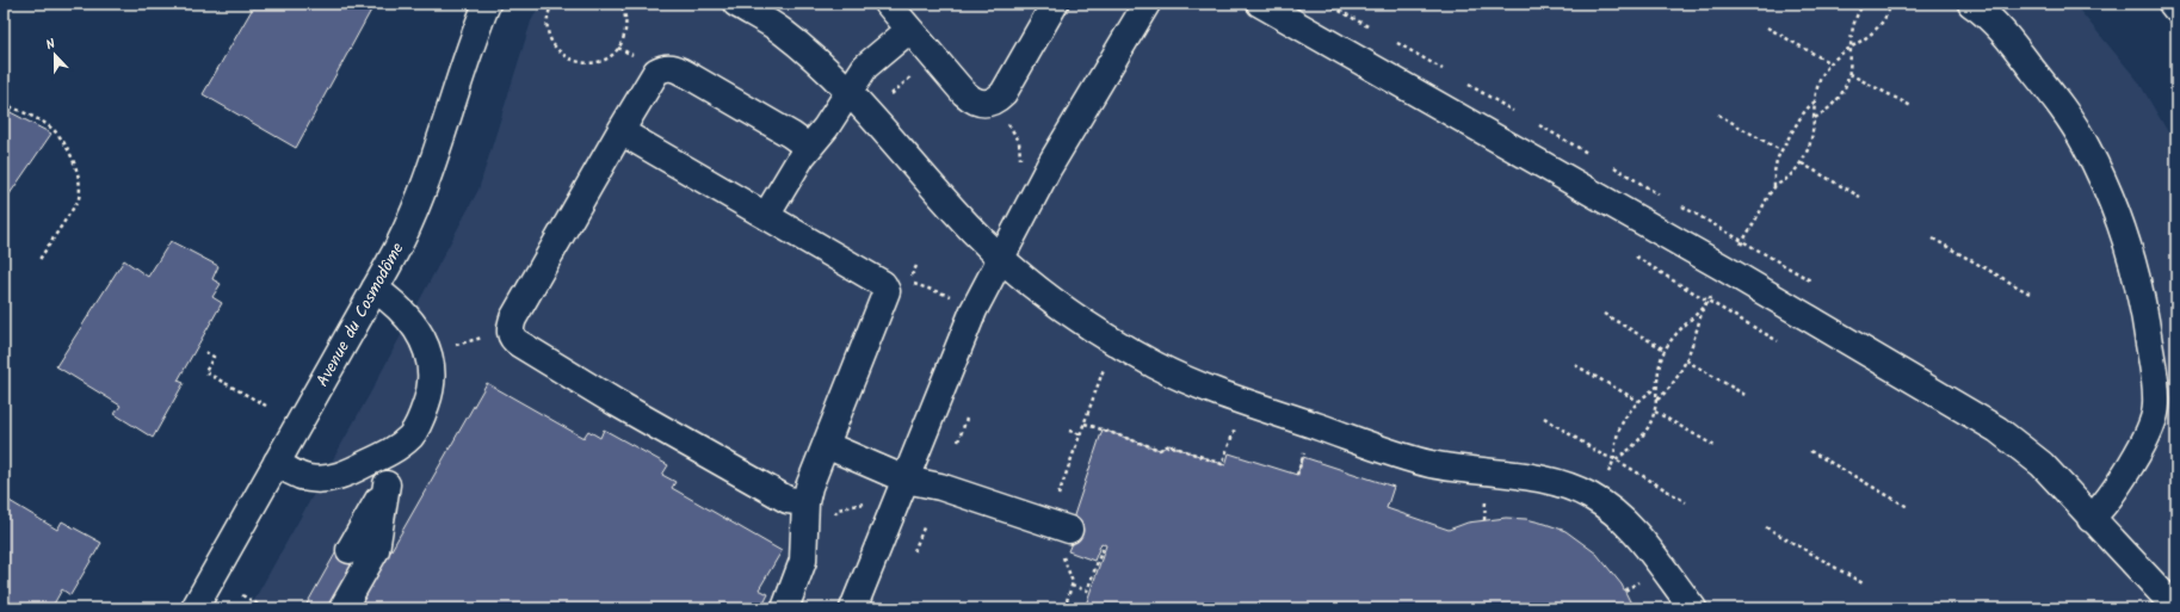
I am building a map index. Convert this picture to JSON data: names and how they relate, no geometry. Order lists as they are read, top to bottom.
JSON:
{
  "streets": {
    "street": ["Avenue du Cosmodôme"]
  },
  "north": "top"
}
